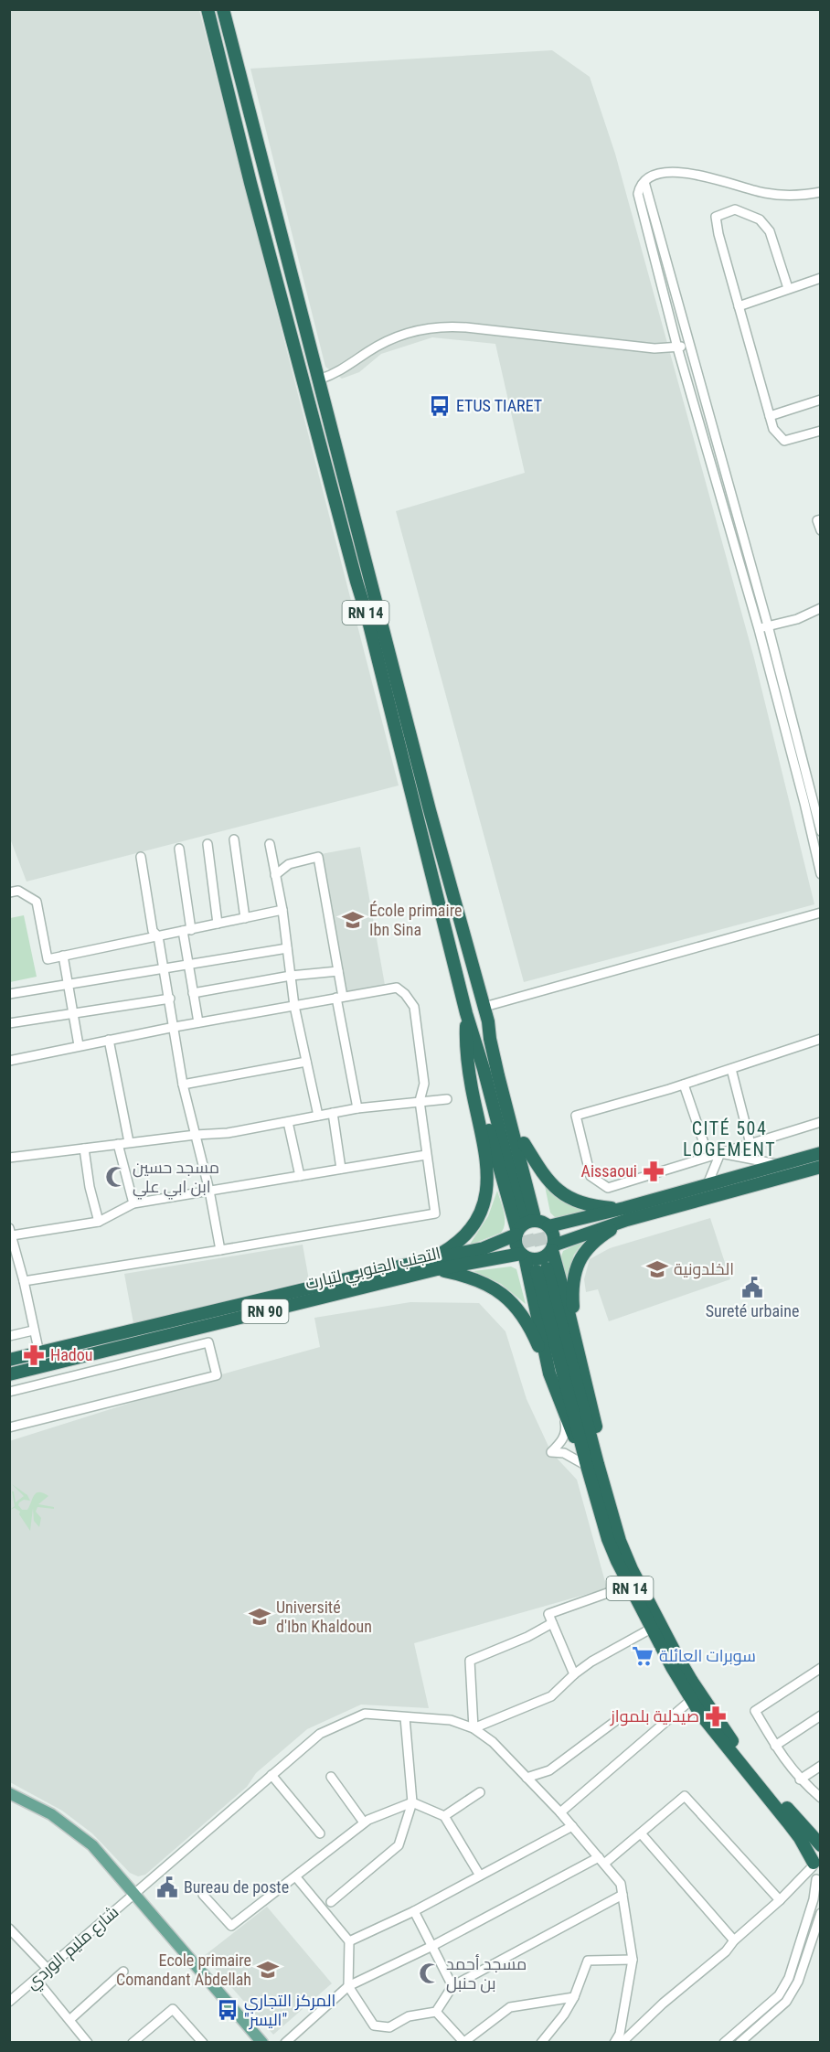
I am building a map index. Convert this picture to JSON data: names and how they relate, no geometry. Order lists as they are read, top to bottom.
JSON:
{
  "streets": {
    "highway": ["RN 14", "التجنب الجنوبي لتيارت", "RN 90"],
    "street": ["شارع مليم الوردي"]
  },
  "crossings": [
    ["RN 14", "التجنب الجنوبي لتيارت"]
  ],
  "districts": ["CITÉ 504 LOGEMENT"],
  "places": {
    "bus stop": ["ETUS TIARET", "المركز التجاري \"اليسر\""],
    "school or university": [
      "École primaire Ibn Sina",
      "الخلدونية",
      "Université d'Ibn Khaldoun",
      "Ecole primaire Comandant Abdellah"
    ],
    "pharmacy": ["Aissaoui", "Hadou", "صيدلية بلمواز"],
    "mosque": ["مسجد حسين ابن ابي علي", "مسجد أحمد بن حنبل"],
    "public building": ["Sureté urbaine", "Bureau de poste"],
    "supermarket": ["سوبرات العائلة"]
  }
}
